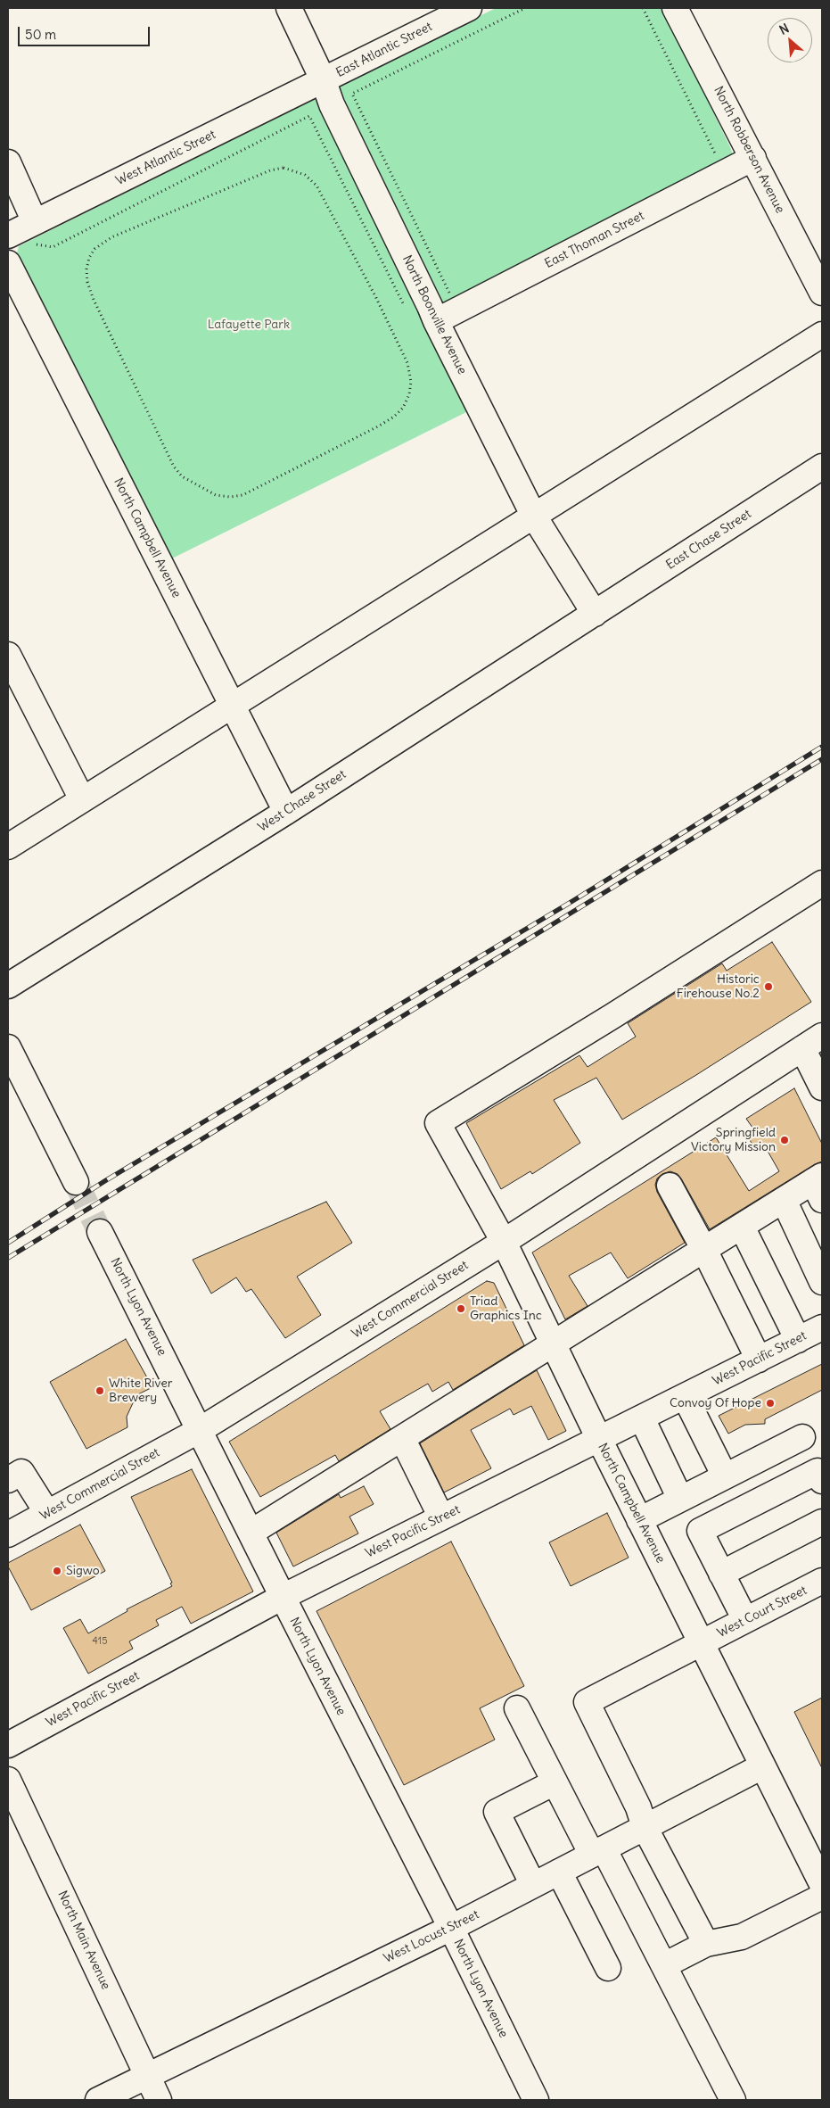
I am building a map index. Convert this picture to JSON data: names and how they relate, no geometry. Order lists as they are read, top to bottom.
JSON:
{
  "streets": {
    "street": [
      "East Atlantic Street",
      "North Robberson Avenue",
      "West Atlantic Street",
      "East Thoman Street",
      "North Boonville Avenue",
      "North Campbell Avenue",
      "East Chase Street",
      "West Chase Street",
      "West Commercial Street",
      "North Lyon Avenue",
      "West Pacific Street",
      "West Court Street",
      "West Locust Street",
      "North Main Avenue"
    ]
  },
  "crossings": [
    ["East Atlantic Street", "West Atlantic Street"],
    ["East Atlantic Street", "North Boonville Avenue"],
    ["North Robberson Avenue", "East Thoman Street"],
    ["West Atlantic Street", "North Boonville Avenue"],
    ["East Thoman Street", "North Boonville Avenue"],
    ["North Boonville Avenue", "East Chase Street"],
    ["North Boonville Avenue", "West Chase Street"],
    ["North Campbell Avenue", "West Chase Street"],
    ["North Campbell Avenue", "West Commercial Street"],
    ["North Campbell Avenue", "West Pacific Street"],
    ["North Campbell Avenue", "West Court Street"],
    ["North Campbell Avenue", "West Locust Street"],
    ["East Chase Street", "West Chase Street"],
    ["West Commercial Street", "North Lyon Avenue"],
    ["North Lyon Avenue", "West Pacific Street"],
    ["North Lyon Avenue", "West Locust Street"],
    ["West Court Street", "West Locust Street"],
    ["West Locust Street", "North Main Avenue"]
  ],
  "parks": ["Lafayette Park"],
  "places": [
    "Historic Firehouse No.2",
    "Springfield Victory Mission",
    "Triad Graphics Inc",
    "White River Brewery",
    "Convoy Of Hope",
    "Sigwo"
  ],
  "house_numbers": ["415"],
  "scale_bar": "50 m",
  "north": "top left"
}
